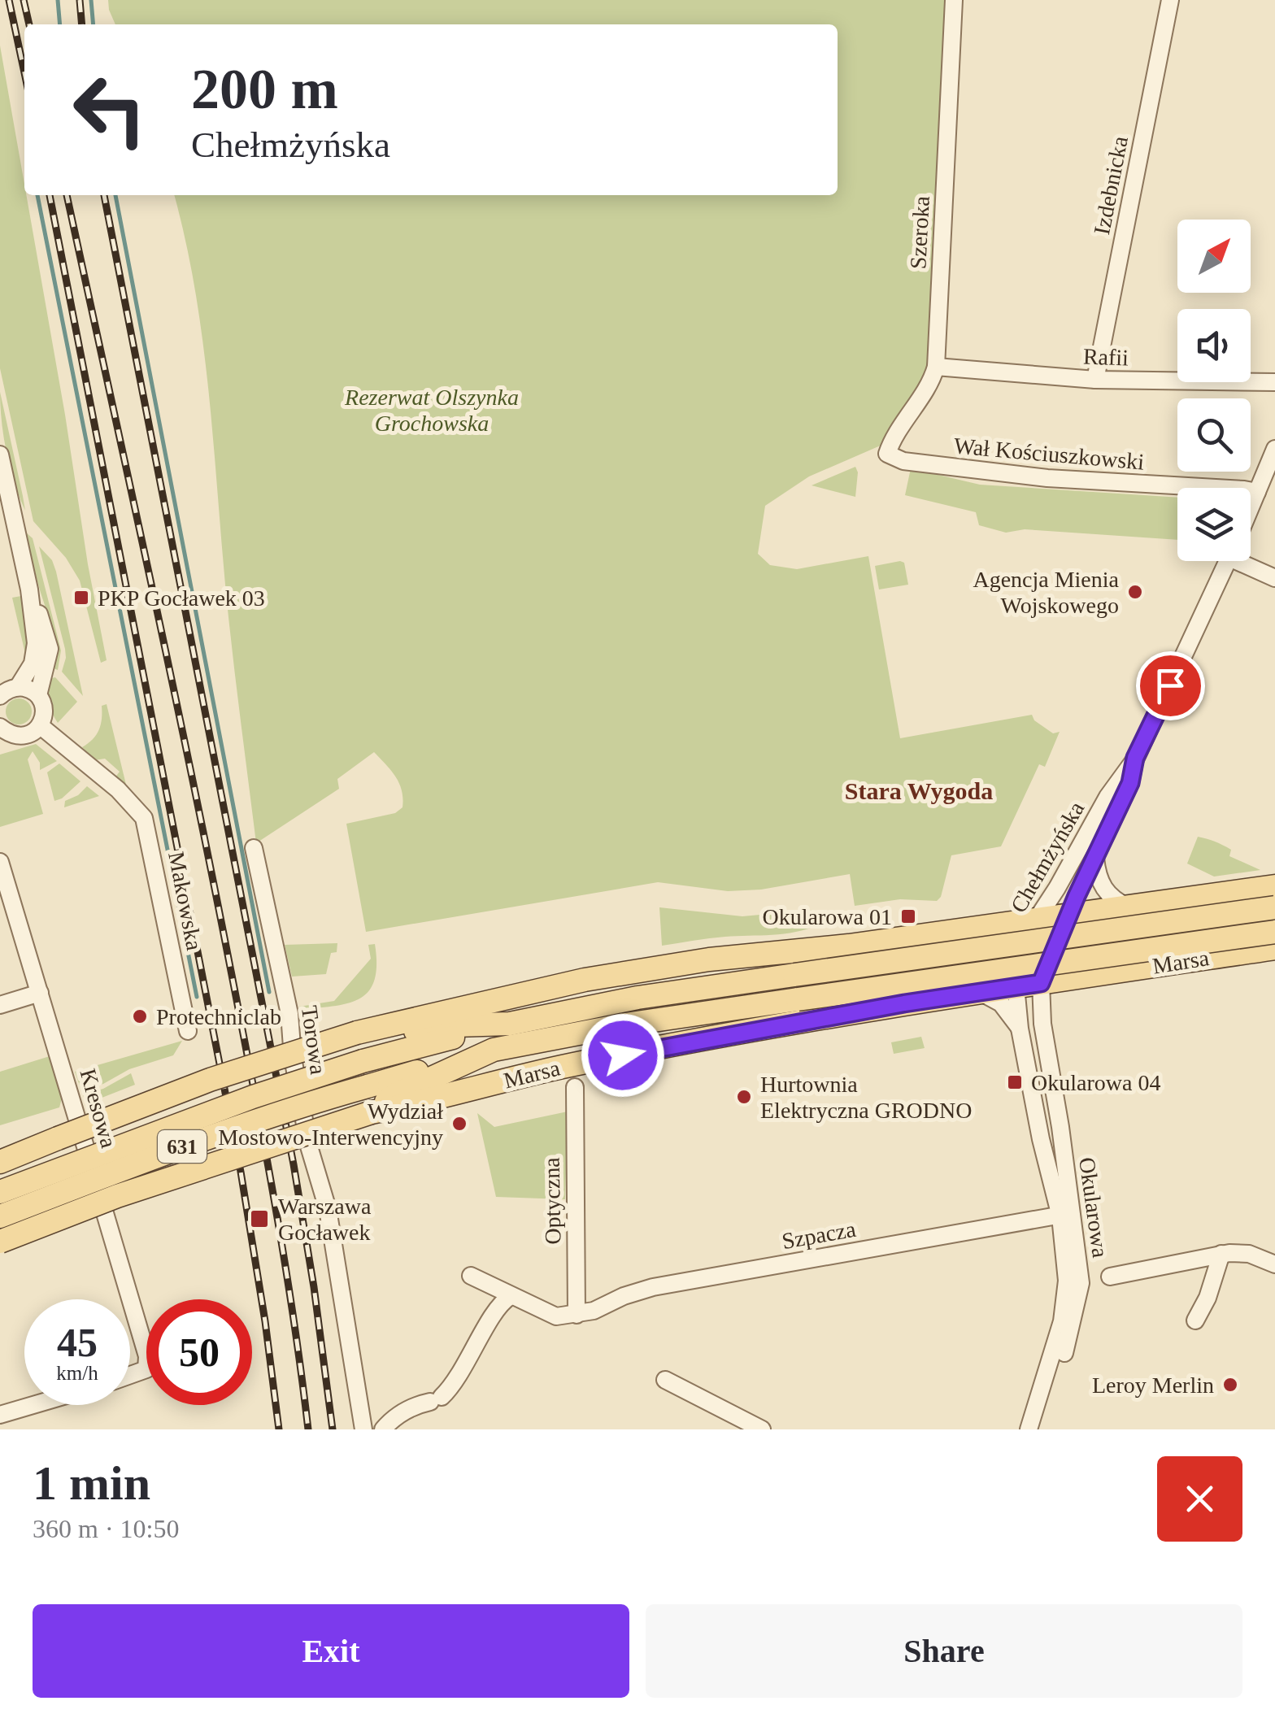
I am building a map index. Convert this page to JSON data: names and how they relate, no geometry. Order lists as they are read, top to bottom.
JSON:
{
  "streets": {
    "main road": ["Marsa", "631"],
    "street": [
      "Izdebnicka",
      "Szeroka",
      "Rafii",
      "Wał Kościuszkowski",
      "Chełmżyńska",
      "Makowska",
      "Torowa",
      "Kresowa",
      "Optyczna",
      "Okularowa",
      "Szpacza"
    ]
  },
  "crossings": [
    ["Izdebnicka", "Rafii"],
    ["Szeroka", "Rafii"],
    ["Szeroka", "Wał Kościuszkowski"],
    ["Wał Kościuszkowski", "Chełmżyńska"],
    ["Chełmżyńska", "Marsa"],
    ["Chełmżyńska", "Okularowa"],
    ["Marsa", "631"],
    ["Marsa", "Okularowa"],
    ["Optyczna", "Szpacza"],
    ["Okularowa", "Szpacza"]
  ],
  "districts": ["Stara Wygoda"],
  "parks": ["Rezerwat Olszynka Grochowska"],
  "places": {
    "other": [
      "Agencja Mienia Wojskowego",
      "Protechniclab",
      "Hurtownia Elektryczna GRODNO",
      "Wydział Mostowo-Interwencyjny",
      "Leroy Merlin"
    ],
    "transit": [
      "PKP Gocławek 03",
      "Okularowa 01",
      "Okularowa 04",
      "Warszawa Gocławek"
    ]
  },
  "north": "top right",
  "page": {
    "turn": ["200 m", "Chełmżyńska"],
    "speed": "45 km/h",
    "limit": "50",
    "heading": ["1 min", "360 m · 10:50"],
    "buttons": ["Exit", "Share"]
  }
}
